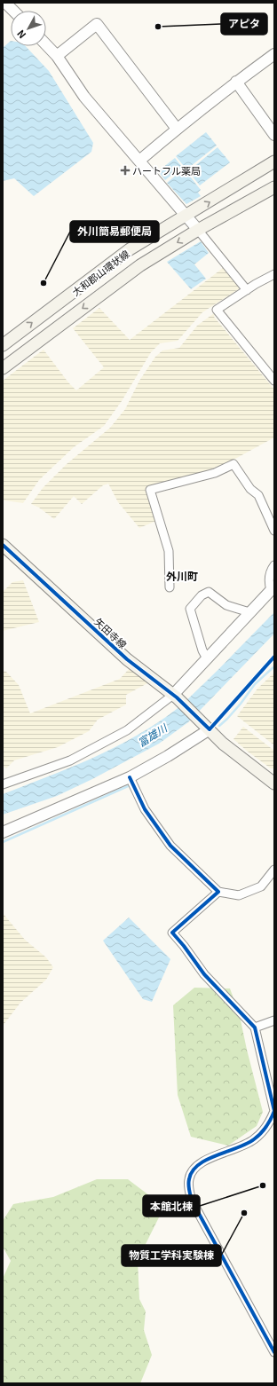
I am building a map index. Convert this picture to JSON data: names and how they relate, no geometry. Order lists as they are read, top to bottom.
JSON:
{
  "streets": {
    "main road": ["大和郡山環状線", "矢田寺線"]
  },
  "districts": ["外川町"],
  "water": ["富雄川"],
  "places": {
    "other": [
      "アピタ",
      "外川簡易郵便局",
      "本館北棟",
      "物質工学科実験棟"
    ],
    "health": ["ハートフル薬局"]
  },
  "north": "bottom left"
}
